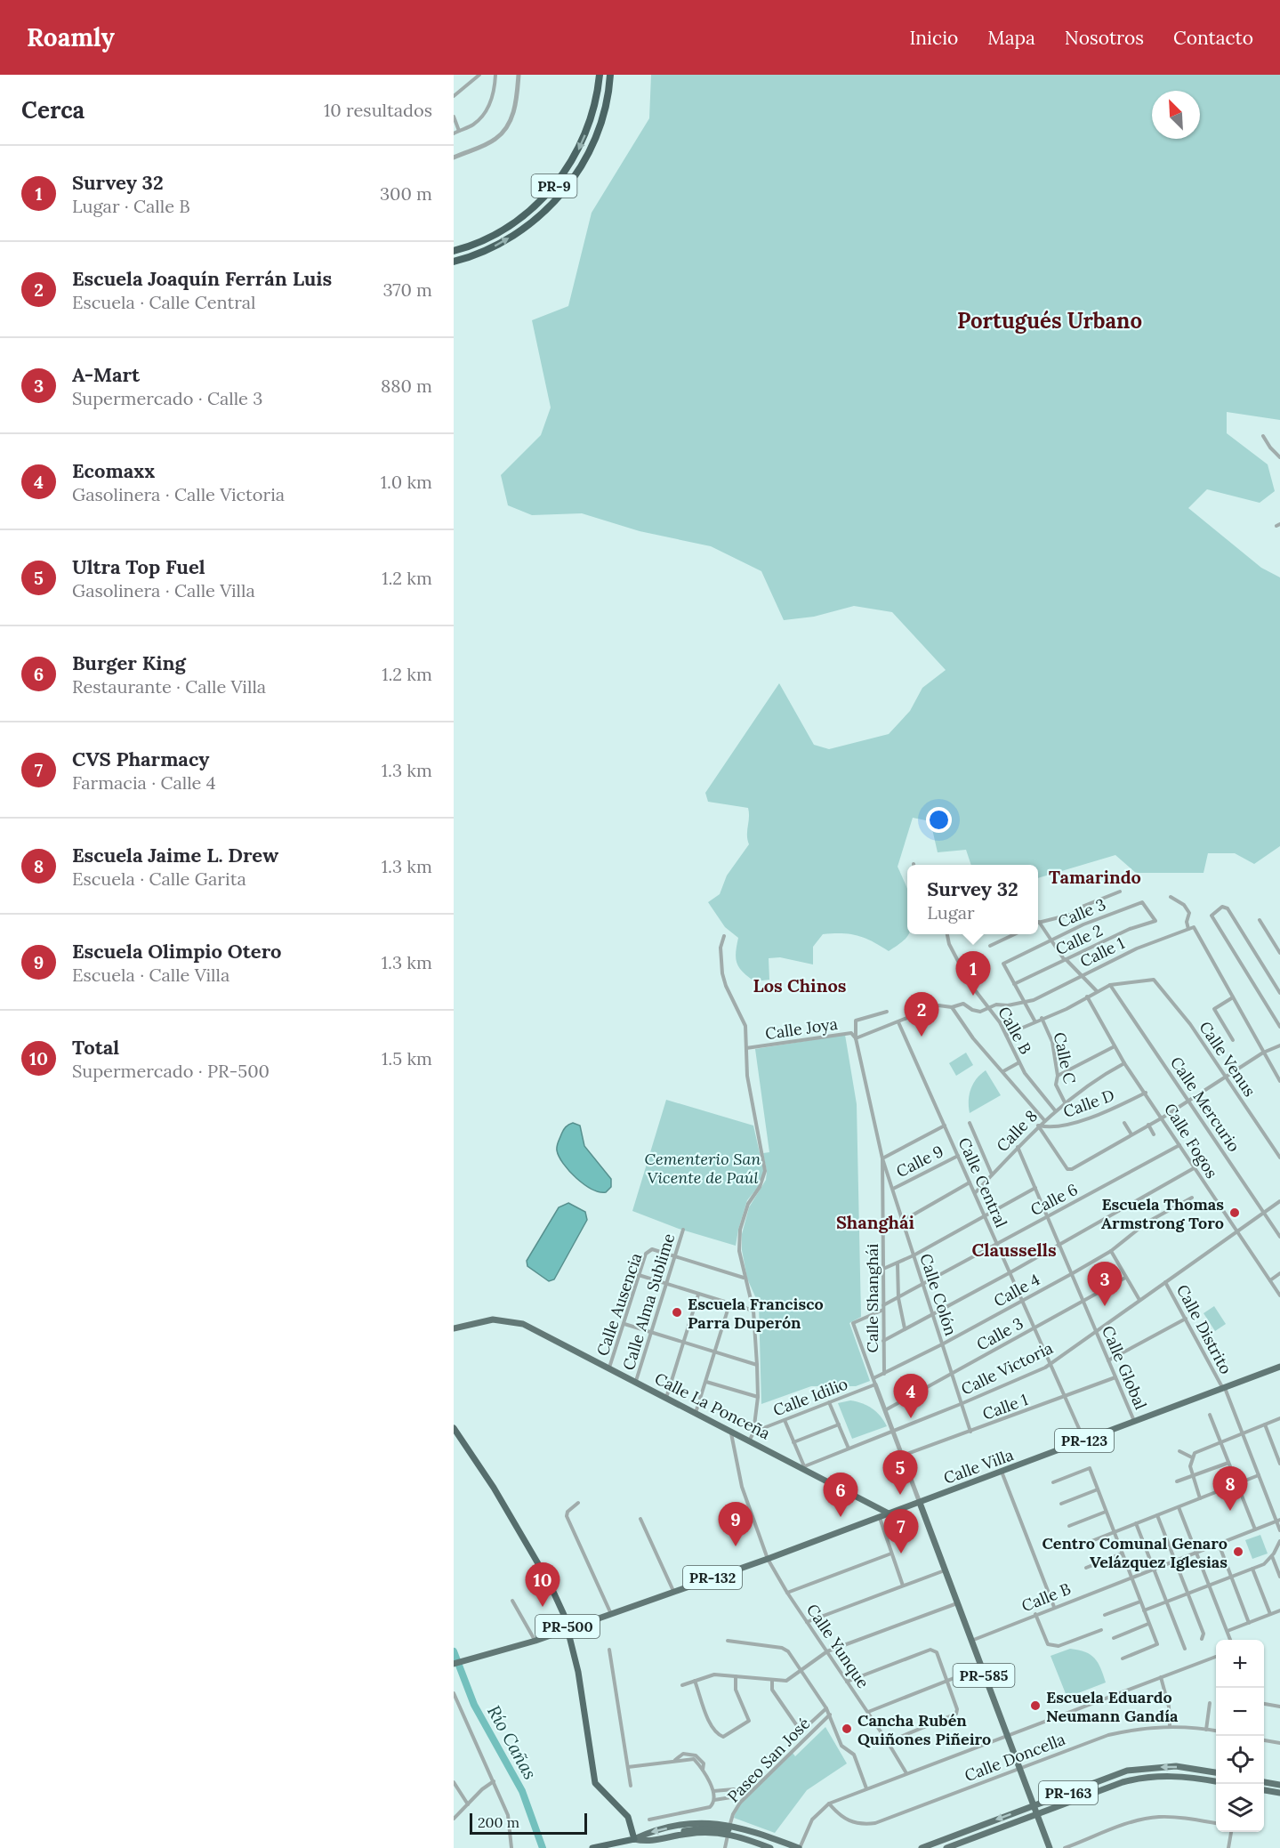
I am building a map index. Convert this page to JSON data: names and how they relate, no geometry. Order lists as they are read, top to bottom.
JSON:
{
  "streets": {
    "highway": ["PR-9", "PR-500"],
    "main road": [
      "Calle La Ponceña",
      "PR-123",
      "Calle Villa",
      "PR-132",
      "PR-585",
      "PR-163"
    ],
    "street": [
      "Calle 3",
      "Calle 2",
      "Calle 1",
      "Calle Joya",
      "Calle B",
      "Calle C",
      "Calle Venus",
      "Calle D",
      "Calle Mercurio",
      "Calle 8",
      "Calle Fogos",
      "Calle 9",
      "Calle Central",
      "Calle 6",
      "Calle 4",
      "Calle Colón",
      "Calle Shanghái",
      "Calle Alma Sublime",
      "Calle Ausencia",
      "Calle Distrito",
      "Calle Global",
      "Calle Victoria",
      "Calle Idilio",
      "Calle Yunque",
      "Calle Doncella",
      "Paseo San José"
    ]
  },
  "crossings": [
    ["Calle 3", "Calle 2"],
    ["Calle 3", "Calle C"],
    ["Calle 3", "Calle Central"],
    ["Calle 3", "Calle Colón"],
    ["Calle 3", "Calle Global"],
    ["Calle 3", "PR-585"],
    ["Calle 2", "Calle C"],
    ["Calle 1", "Calle B"],
    ["Calle 1", "Calle C"],
    ["Calle 1", "Calle Central"],
    ["Calle 1", "Calle Colón"],
    ["Calle 1", "Calle Global"],
    ["Calle 1", "PR-585"],
    ["Calle Joya", "Calle Colón"],
    ["Calle B", "Calle 8"],
    ["Calle B", "Calle Distrito"],
    ["Calle B", "PR-585"],
    ["Calle C", "Calle 8"],
    ["Calle Venus", "Calle Mercurio"],
    ["Calle D", "Calle 8"],
    ["Calle D", "Calle Fogos"],
    ["Calle Mercurio", "Calle Victoria"],
    ["Calle 8", "Calle Central"],
    ["Calle 8", "Calle Global"],
    ["Calle Fogos", "Calle 6"],
    ["Calle Fogos", "Calle Victoria"],
    ["Calle 9", "Calle Central"],
    ["Calle 9", "Calle Colón"],
    ["Calle Central", "Calle 6"],
    ["Calle Central", "Calle 4"],
    ["Calle Central", "Calle Victoria"],
    ["Calle Central", "Calle Villa"],
    ["Calle 6", "Calle 4"],
    ["Calle 6", "Calle Colón"],
    ["Calle 6", "Calle Shanghái"],
    ["Calle 6", "Calle Global"],
    ["Calle 6", "Calle Idilio"],
    ["Calle 6", "PR-585"],
    ["Calle 4", "Calle Colón"],
    ["Calle 4", "Calle Shanghái"],
    ["Calle 4", "Calle Global"],
    ["Calle 4", "Calle Idilio"],
    ["Calle 4", "PR-585"],
    ["Calle Colón", "Calle Shanghái"],
    ["Calle Colón", "Calle Victoria"],
    ["Calle Alma Sublime", "Calle Ausencia"],
    ["Calle Alma Sublime", "Calle La Ponceña"],
    ["Calle Ausencia", "Calle La Ponceña"],
    ["Calle Distrito", "Calle Victoria"],
    ["Calle Distrito", "Calle Villa"],
    ["Calle Global", "Calle Victoria"],
    ["Calle Global", "Calle Villa"],
    ["Calle Victoria", "Calle La Ponceña"],
    ["Calle Victoria", "PR-585"],
    ["Calle Idilio", "PR-585"],
    ["Calle La Ponceña", "Calle Villa"],
    ["Calle La Ponceña", "Calle Yunque"],
    ["Calle Villa", "PR-500"],
    ["Calle Villa", "Calle Yunque"],
    ["Calle Villa", "PR-585"],
    ["PR-585", "Calle Doncella"],
    ["PR-585", "PR-163"]
  ],
  "districts": [
    "Portugués Urbano",
    "Tamarindo",
    "Los Chinos",
    "Shanghái",
    "Claussells"
  ],
  "water": ["Río Cañas"],
  "parks": ["Cementerio San Vicente de Paúl"],
  "places": [
    "Escuela Thomas Armstrong Toro",
    "Escuela Francisco Parra Duperón",
    "Centro Comunal Genaro Velázquez Iglesias",
    "Escuela Eduardo Neumann Gandía",
    "Cancha Rubén Quiñones Piñeiro"
  ],
  "scale_bar": "200 m",
  "north": "top left",
  "page": {
    "header": "Roamly",
    "nav": [
      "Inicio",
      "Mapa",
      "Nosotros",
      "Contacto"
    ],
    "heading": ["Cerca", "10 resultados"],
    "list": [
      {
        "mark": "1",
        "name": "Survey 32",
        "note": "Lugar · Calle B",
        "value": "300 m"
      },
      {
        "mark": "2",
        "name": "Escuela Joaquín Ferrán Luis",
        "note": "Escuela · Calle Central",
        "value": "370 m"
      },
      {
        "mark": "3",
        "name": "A-Mart",
        "note": "Supermercado · Calle 3",
        "value": "880 m"
      },
      {
        "mark": "4",
        "name": "Ecomaxx",
        "note": "Gasolinera · Calle Victoria",
        "value": "1.0 km"
      },
      {
        "mark": "5",
        "name": "Ultra Top Fuel",
        "note": "Gasolinera · Calle Villa",
        "value": "1.2 km"
      },
      {
        "mark": "6",
        "name": "Burger King",
        "note": "Restaurante · Calle Villa",
        "value": "1.2 km"
      },
      {
        "mark": "7",
        "name": "CVS Pharmacy",
        "note": "Farmacia · Calle 4",
        "value": "1.3 km"
      },
      {
        "mark": "8",
        "name": "Escuela Jaime L. Drew",
        "note": "Escuela · Calle Garita",
        "value": "1.3 km"
      },
      {
        "mark": "9",
        "name": "Escuela Olimpio Otero",
        "note": "Escuela · Calle Villa",
        "value": "1.3 km"
      },
      {
        "mark": "10",
        "name": "Total",
        "note": "Supermercado · PR-500",
        "value": "1.5 km"
      }
    ],
    "popup": ["Survey 32", "Lugar"],
    "pins": [
      "1",
      "2",
      "3",
      "4",
      "5",
      "8",
      "6",
      "9",
      "7",
      "10"
    ],
    "map_buttons": ["+", "−"],
    "scale": "200 m"
  }
}
